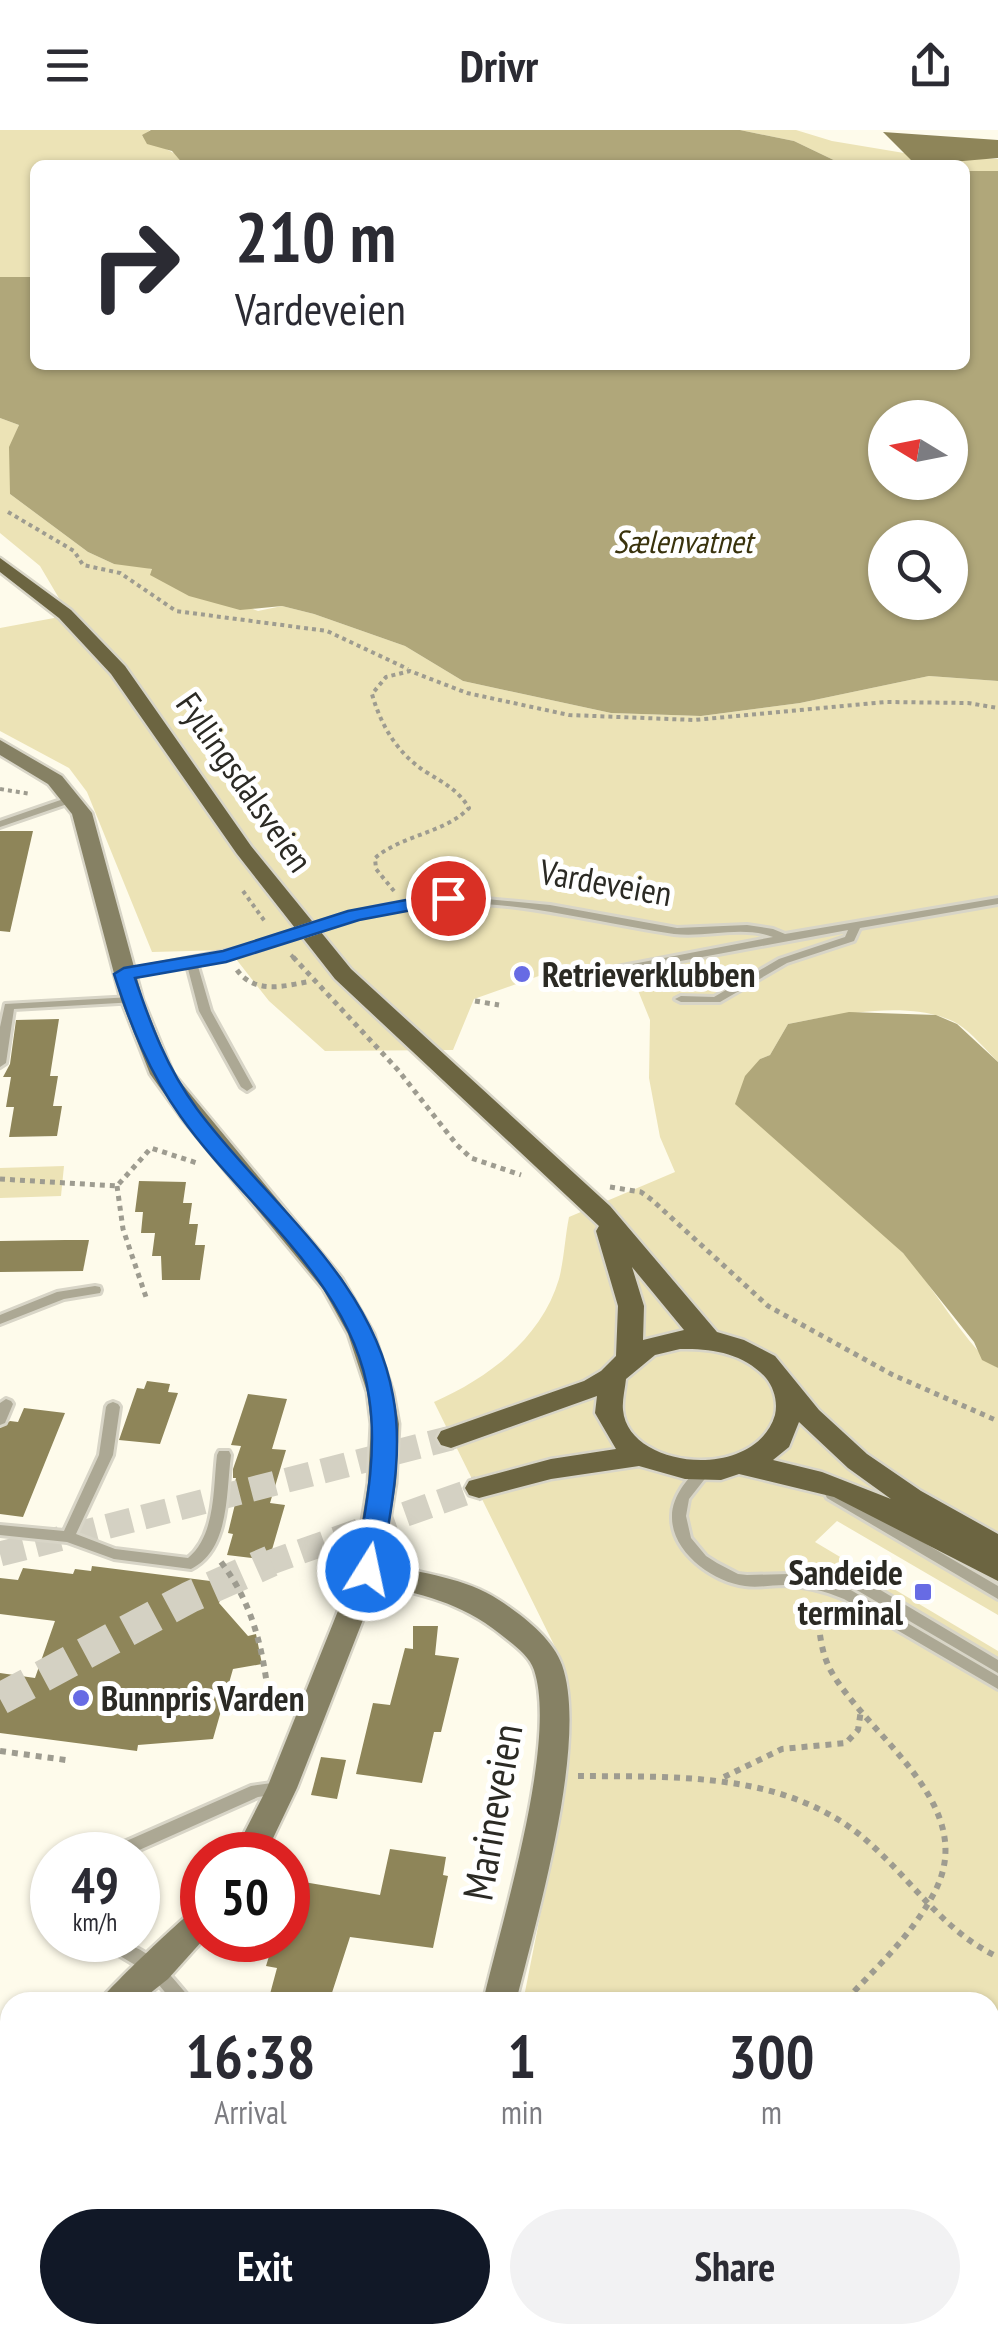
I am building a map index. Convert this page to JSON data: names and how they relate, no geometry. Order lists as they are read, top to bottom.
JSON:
{
  "streets": {
    "main road": ["Fyllingsdalsveien", "Marineveien"],
    "lane": ["Vardeveien"]
  },
  "water": ["Sælenvatnet"],
  "places": {
    "other": ["Retrieverklubben", "Bunnpris Varden"],
    "transit": ["Sandeide terminal"]
  },
  "north": "left",
  "page": {
    "header": "Drivr",
    "turn": ["210 m", "Vardeveien"],
    "speed": "49 km/h",
    "limit": "50",
    "eta": [
      "16:38",
      "Arrival",
      "1",
      "min",
      "300",
      "m"
    ],
    "buttons": ["Exit", "Share"]
  }
}
